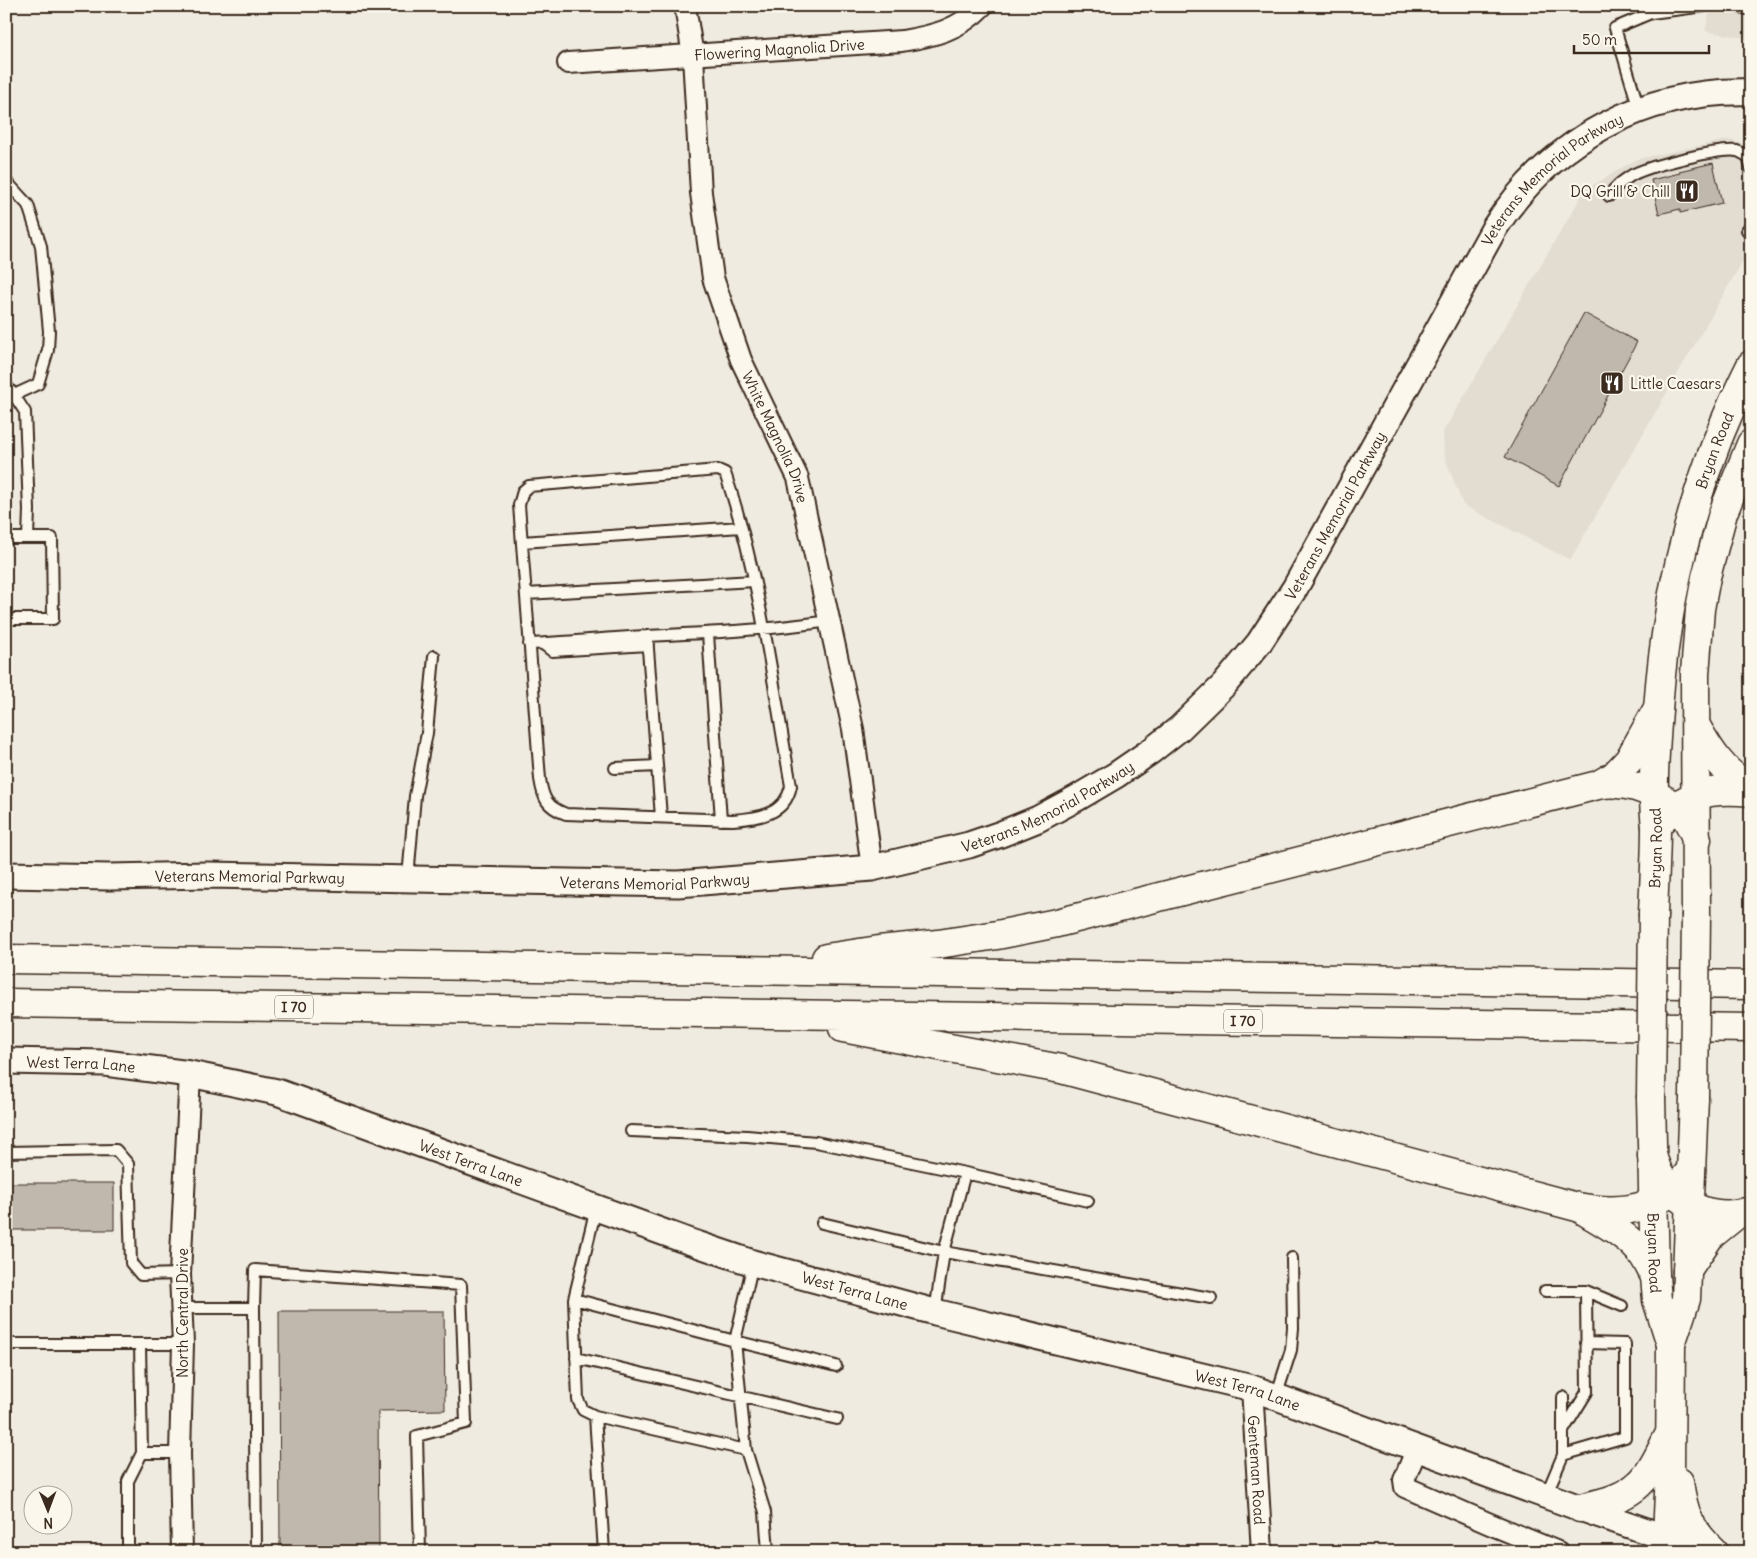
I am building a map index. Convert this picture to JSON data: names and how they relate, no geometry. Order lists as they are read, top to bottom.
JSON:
{
  "streets": {
    "main road": ["Bryan Road", "I 70"],
    "street": [
      "Flowering Magnolia Drive",
      "Veterans Memorial Parkway",
      "White Magnolia Drive",
      "West Terra Lane",
      "North Central Drive",
      "Genteman Road"
    ]
  },
  "crossings": [
    ["Flowering Magnolia Drive", "White Magnolia Drive"],
    ["Veterans Memorial Parkway", "White Magnolia Drive"],
    ["Bryan Road", "West Terra Lane"],
    ["West Terra Lane", "North Central Drive"],
    ["West Terra Lane", "Genteman Road"]
  ],
  "places": {
    "restaurant": ["DQ Grill & Chill", "Little Caesars"]
  },
  "scale_bar": "50 m",
  "north": "bottom"
}
